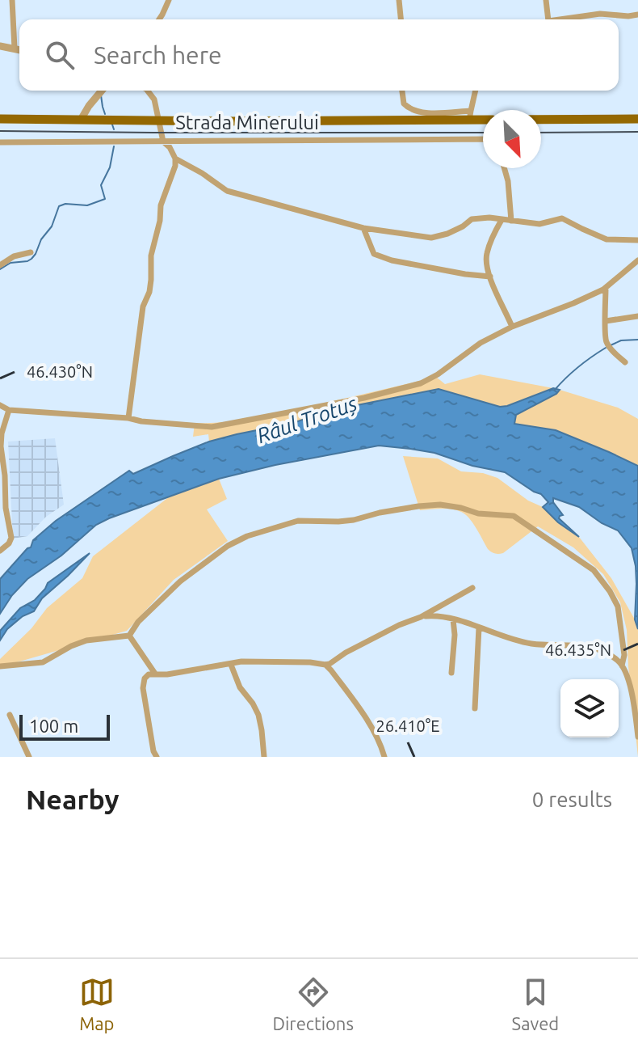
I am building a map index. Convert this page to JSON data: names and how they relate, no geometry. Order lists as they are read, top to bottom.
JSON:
{
  "streets": {
    "main road": ["Strada Minerului"]
  },
  "water": ["Râul Trotuș"],
  "scale_bar": "100 m",
  "north": "bottom right",
  "page": {
    "search": "Search here",
    "scale": "100 m",
    "heading": ["Nearby", "0 results"],
    "nav": ["Map", "Directions", "Saved"]
  },
  "coordinates": ["46.430°N", "46.435°N", "26.410°E"]
}
